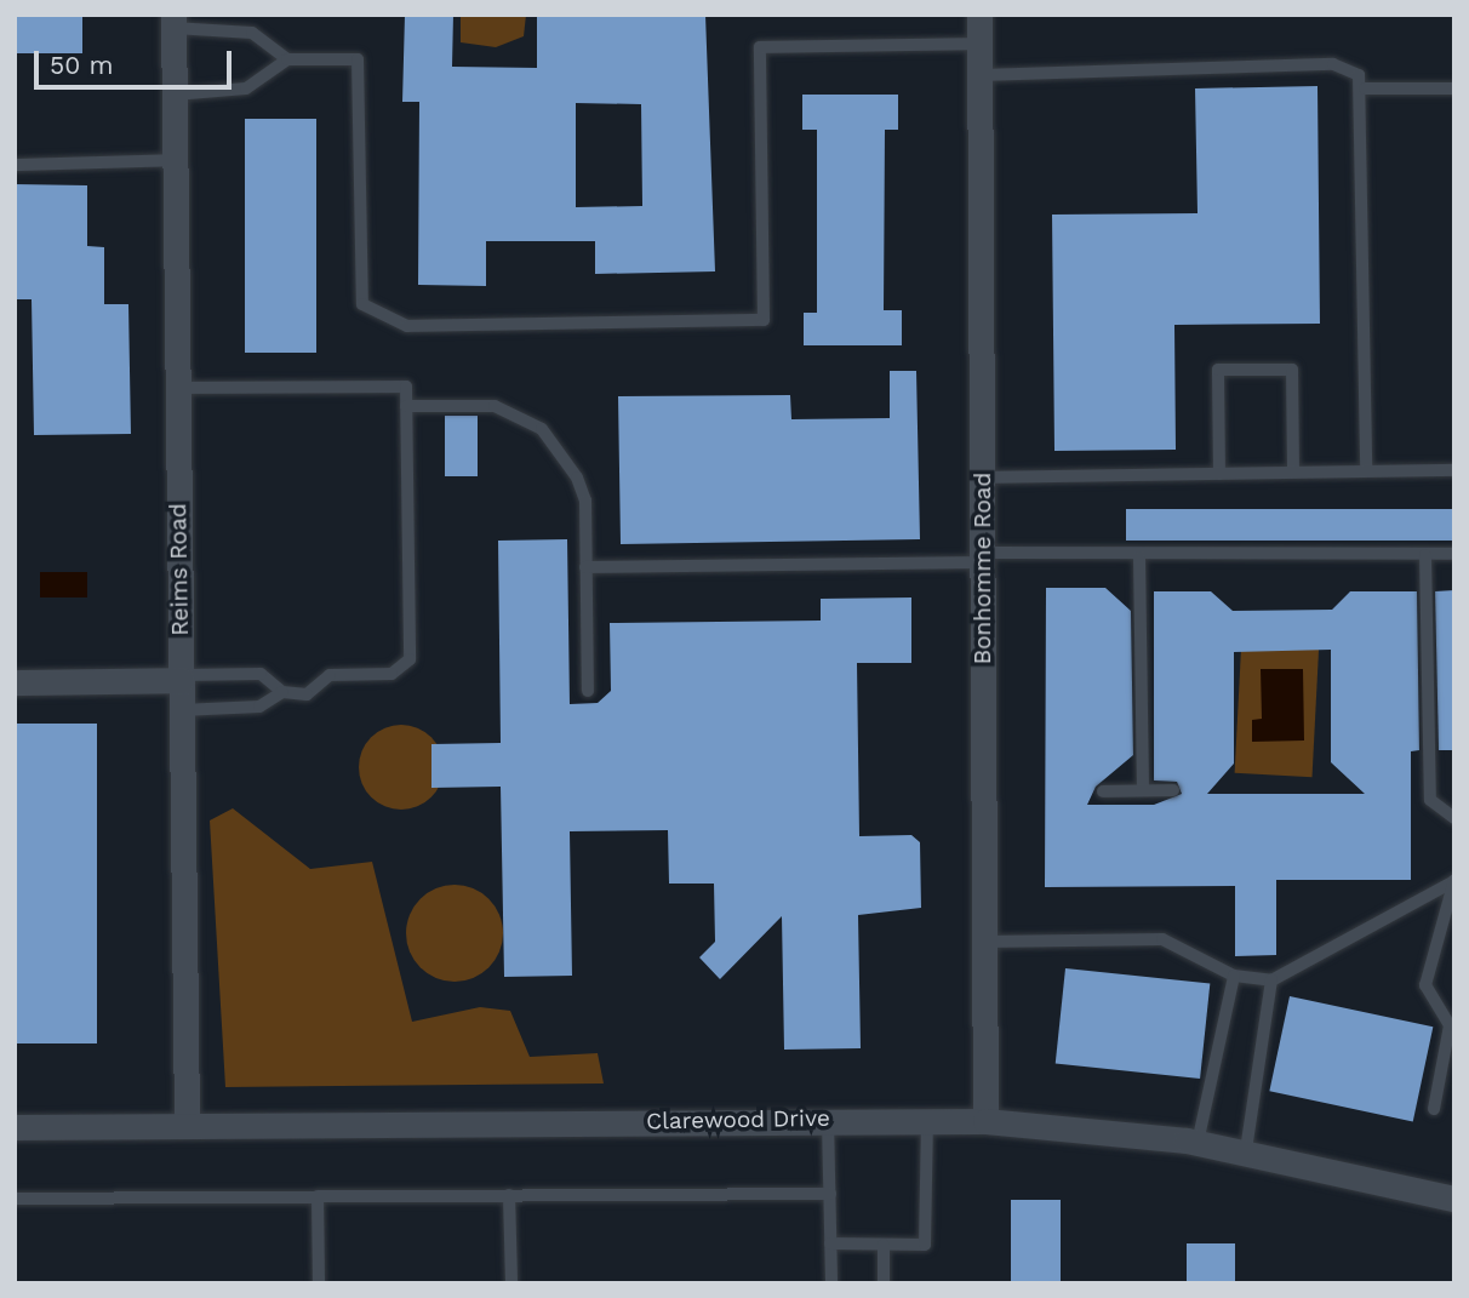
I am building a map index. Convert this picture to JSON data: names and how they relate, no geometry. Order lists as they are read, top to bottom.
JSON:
{
  "streets": {
    "street": ["Bonhomme Road", "Reims Road", "Clarewood Drive"]
  },
  "crossings": [
    ["Bonhomme Road", "Clarewood Drive"],
    ["Reims Road", "Clarewood Drive"]
  ],
  "scale_bar": "50 m"
}
